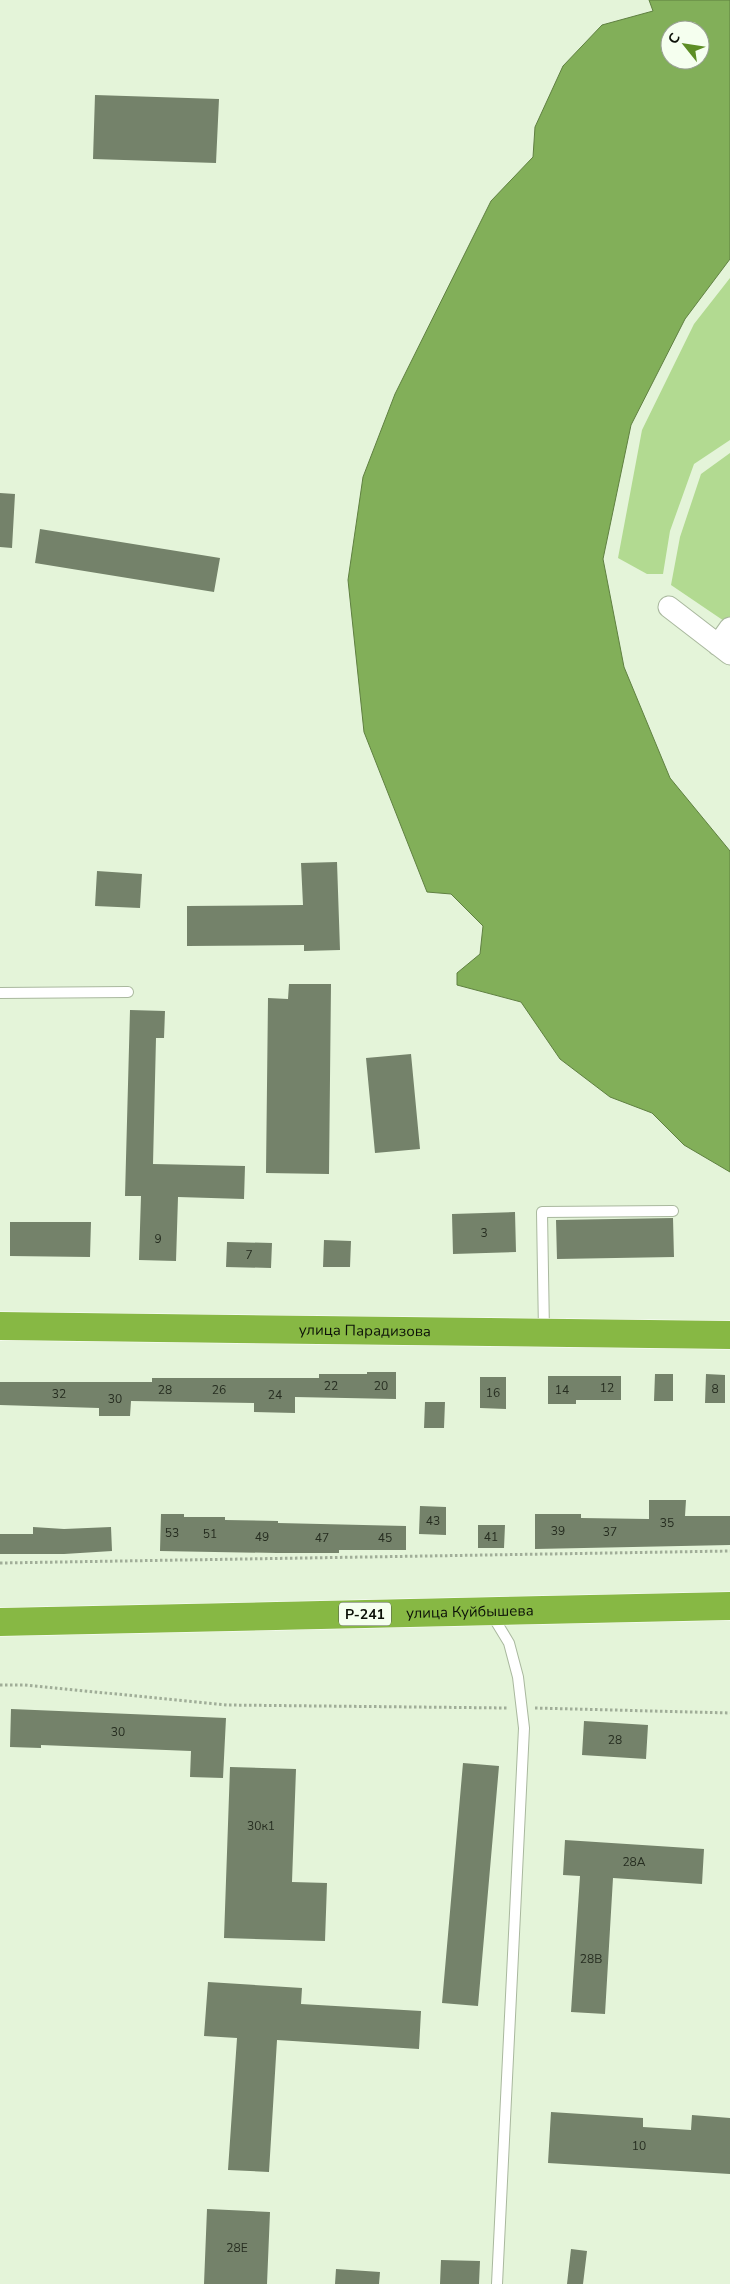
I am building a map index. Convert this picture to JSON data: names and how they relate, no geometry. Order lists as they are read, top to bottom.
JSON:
{
  "streets": {
    "highway": ["улица Парадизова", "улица Куйбышева", "Р-241"]
  },
  "house_numbers": [
    "3",
    "9",
    "7",
    "22",
    "20",
    "12",
    "8",
    "28",
    "26",
    "14",
    "16",
    "32",
    "24",
    "30",
    "43",
    "35",
    "39",
    "37",
    "53",
    "51",
    "49",
    "41",
    "47",
    "45",
    "30",
    "28",
    "30к1",
    "28А",
    "28В",
    "10",
    "28Е"
  ],
  "north": "top left"
}
